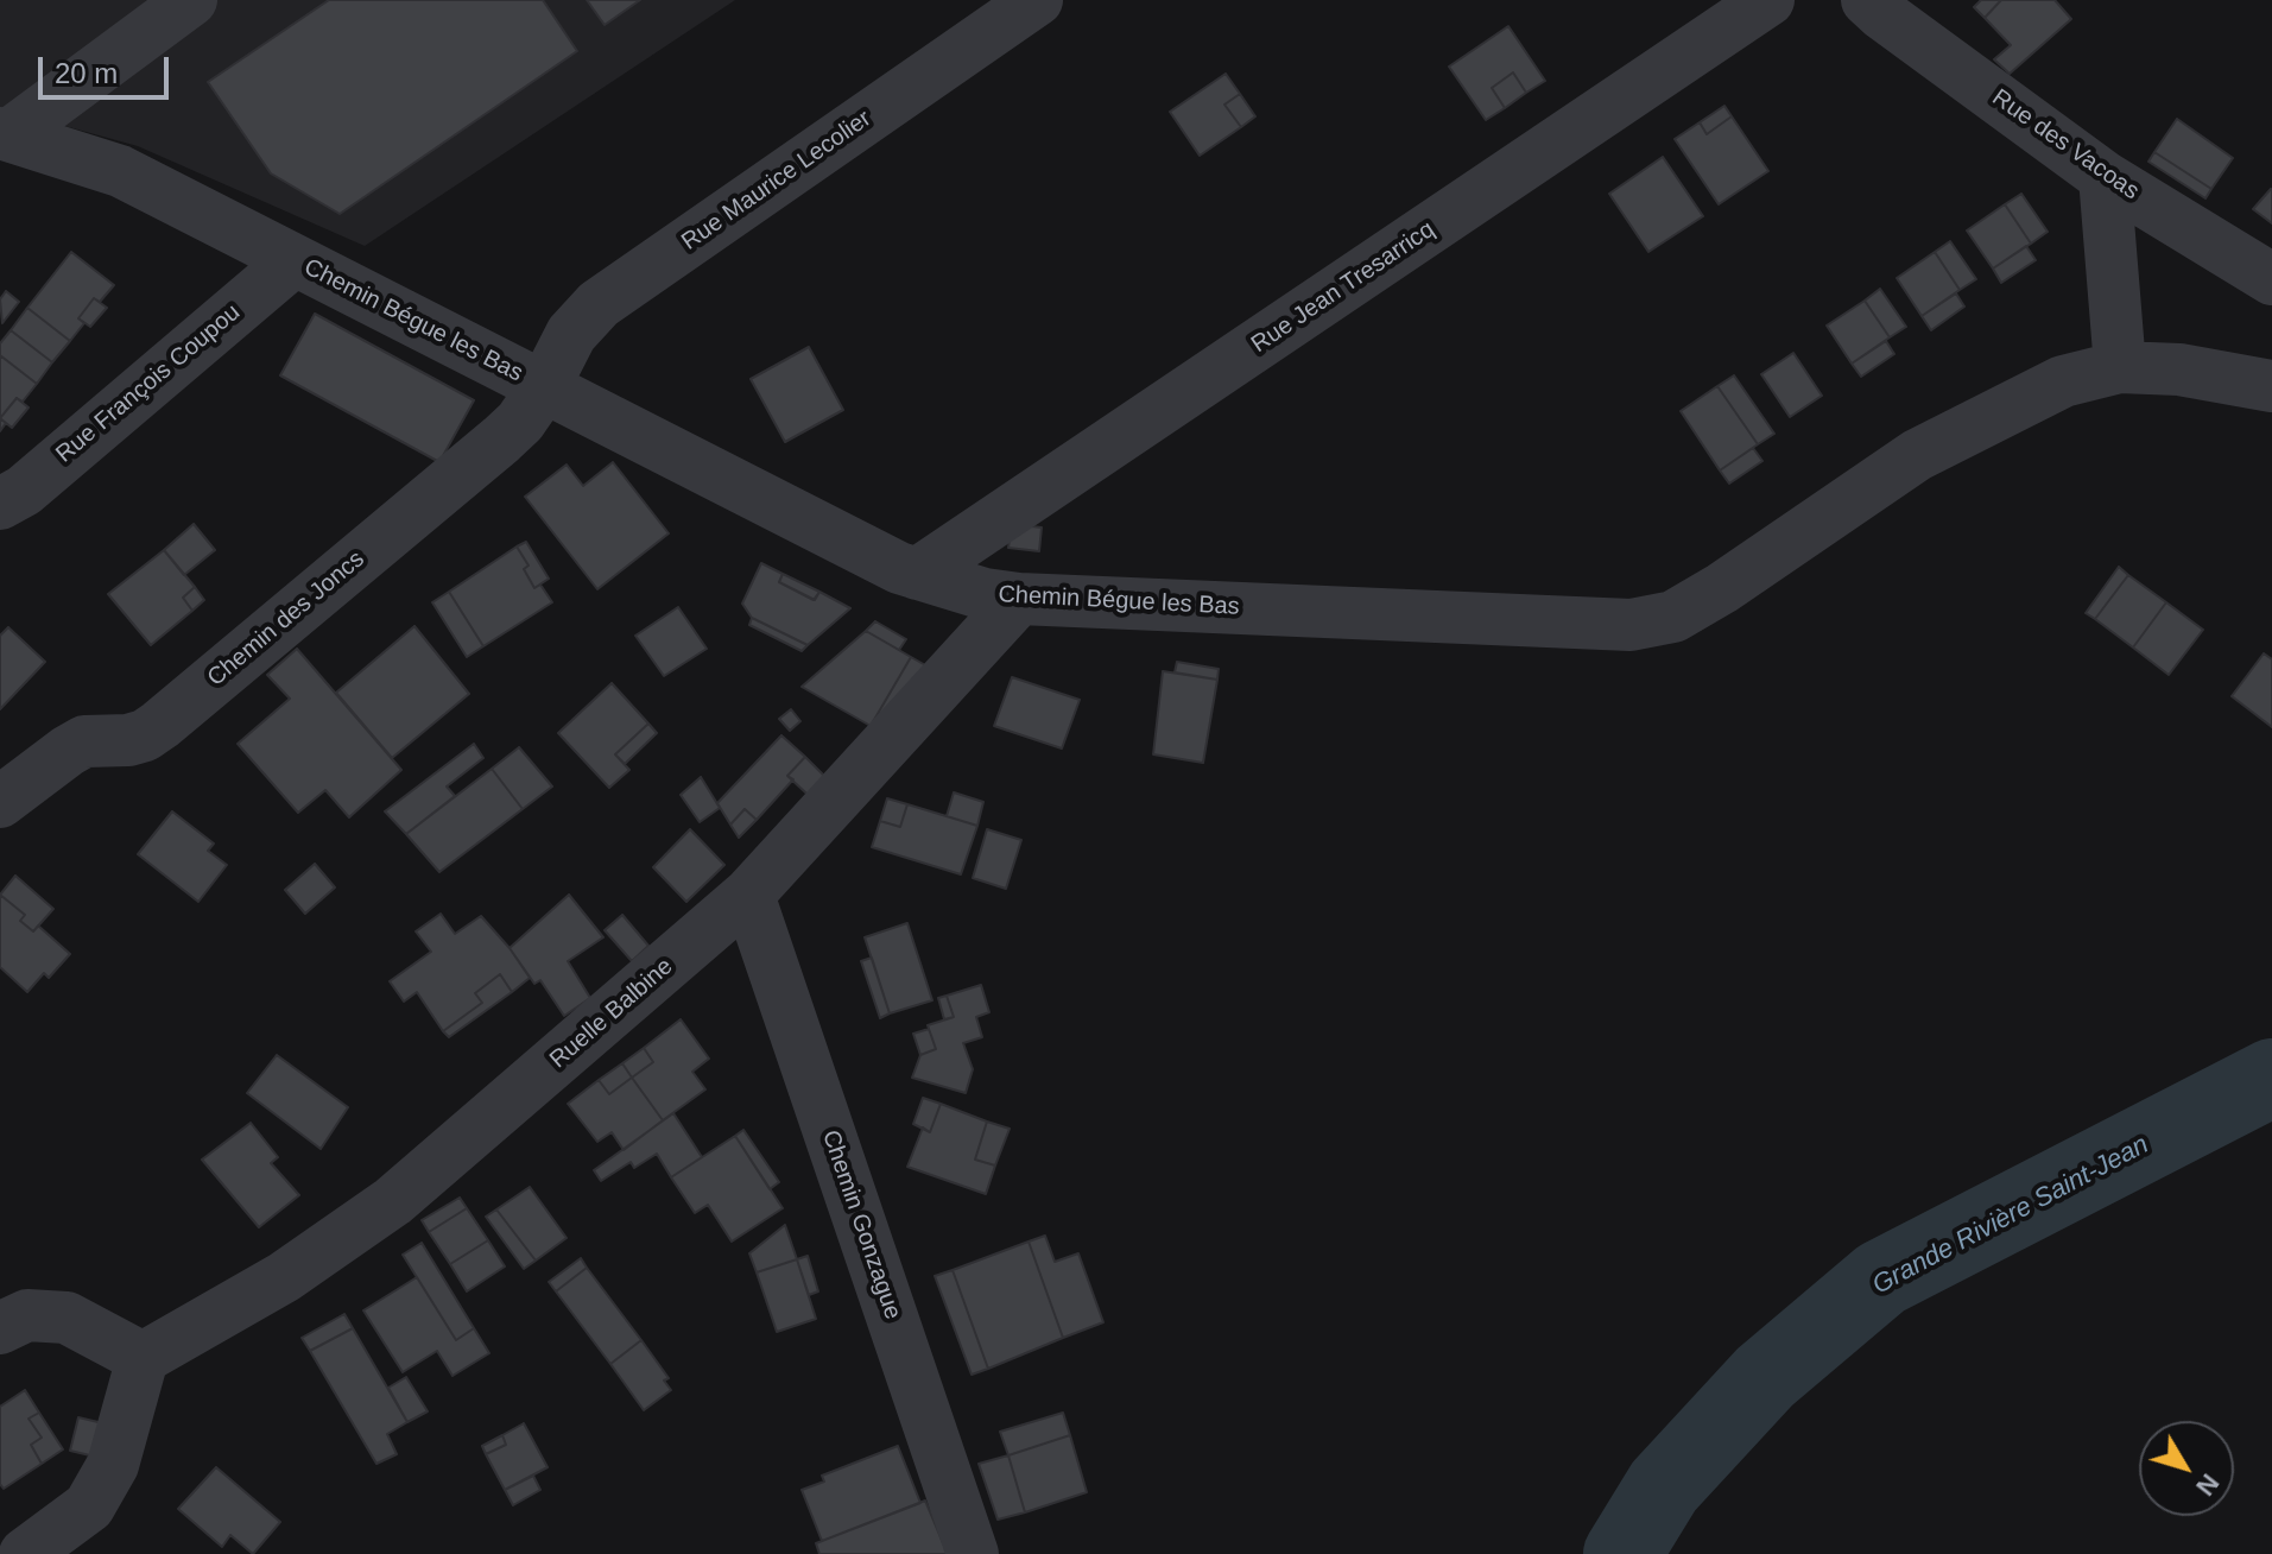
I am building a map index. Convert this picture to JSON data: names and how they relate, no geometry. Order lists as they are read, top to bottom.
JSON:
{
  "streets": {
    "street": [
      "Rue des Vacoas",
      "Rue Maurice Lecolier",
      "Rue Jean Tresarricq",
      "Chemin Bégue les Bas",
      "Rue François Coupou",
      "Chemin des Joncs",
      "Ruelle Balbine",
      "Chemin Gonzague"
    ]
  },
  "crossings": [
    ["Rue Maurice Lecolier", "Chemin Bégue les Bas"],
    ["Rue Maurice Lecolier", "Chemin des Joncs"],
    ["Rue Jean Tresarricq", "Chemin Bégue les Bas"],
    ["Chemin Bégue les Bas", "Rue François Coupou"],
    ["Chemin Bégue les Bas", "Chemin des Joncs"],
    ["Chemin Bégue les Bas", "Ruelle Balbine"],
    ["Ruelle Balbine", "Chemin Gonzague"]
  ],
  "water": ["Grande Rivière Saint-Jean"],
  "scale_bar": "20 m",
  "north": "bottom right"
}
